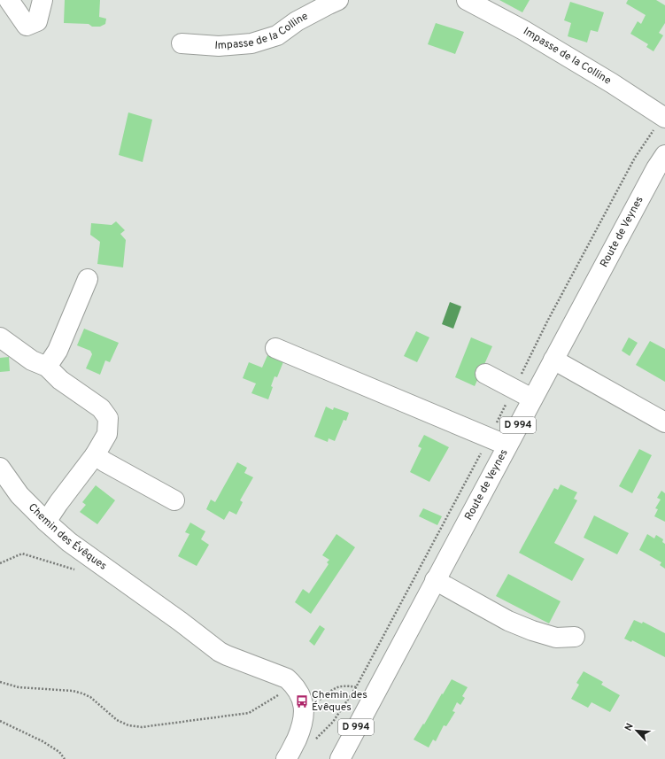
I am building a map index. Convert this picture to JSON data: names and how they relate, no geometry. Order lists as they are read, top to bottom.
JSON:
{
  "streets": {
    "street": [
      "Impasse de la Colline",
      "Route de Veynes",
      "D 994",
      "Chemin des Évêques"
    ]
  },
  "places": {
    "bus stop": ["Chemin des Évêques"]
  },
  "north": "top left"
}
